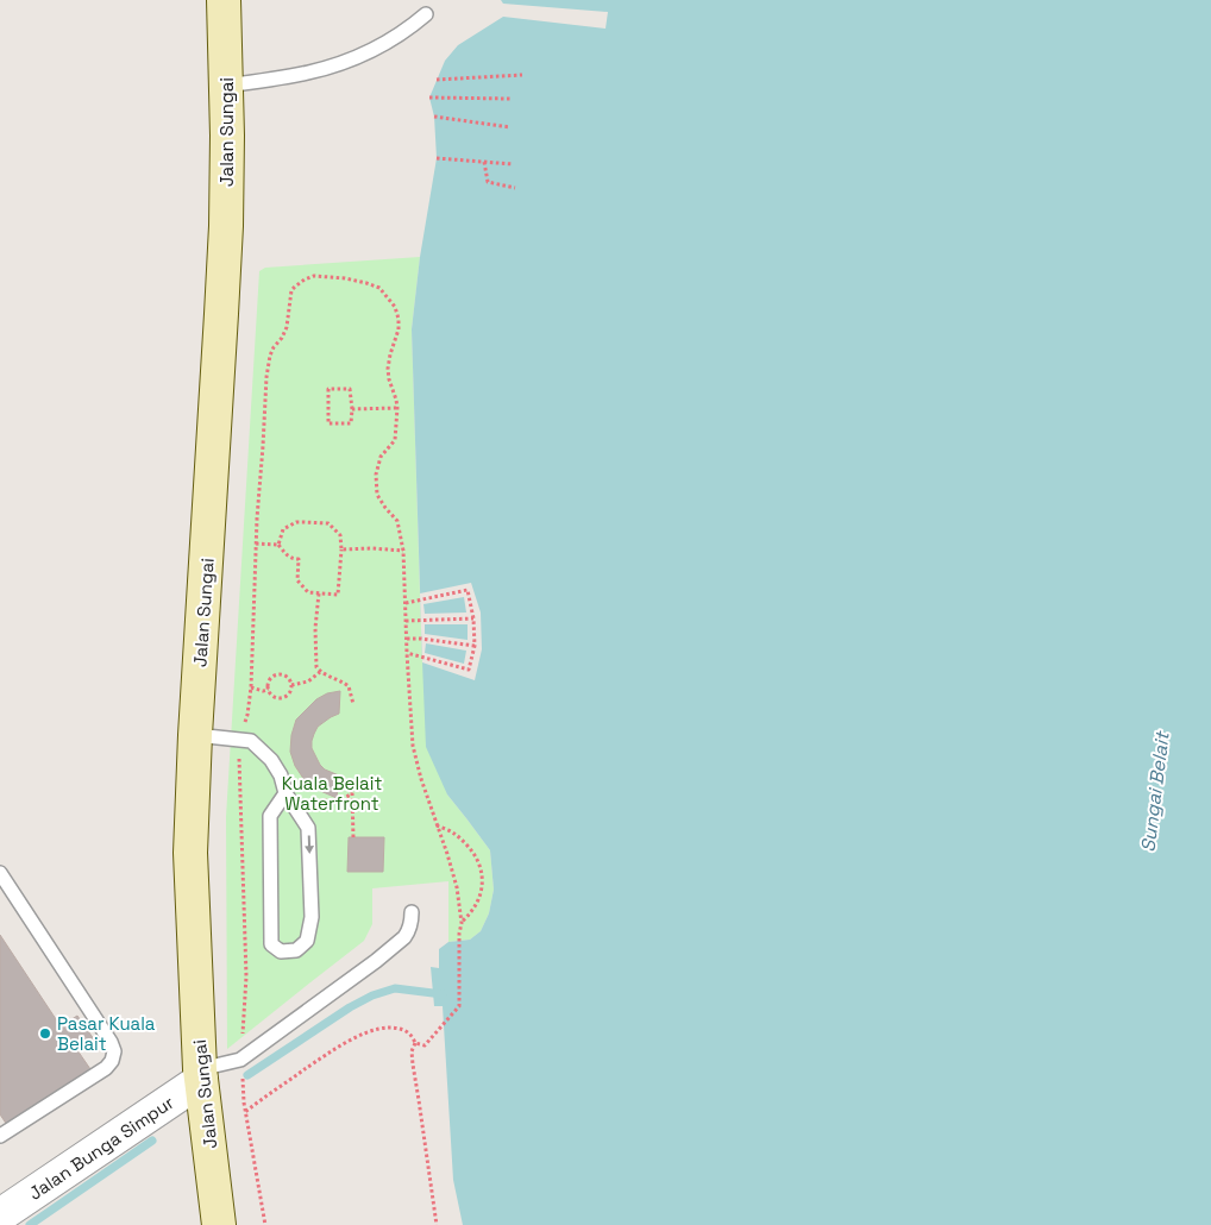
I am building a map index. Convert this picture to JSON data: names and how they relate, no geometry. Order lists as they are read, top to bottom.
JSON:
{
  "streets": {
    "main road": ["Jalan Sungai"],
    "street": ["Jalan Bunga Simpur"]
  },
  "crossings": [
    ["Jalan Sungai", "Jalan Bunga Simpur"]
  ],
  "water": ["Sungai Belait"],
  "parks": ["Kuala Belait Waterfront"],
  "places": ["Pasar Kuala Belait"]
}
